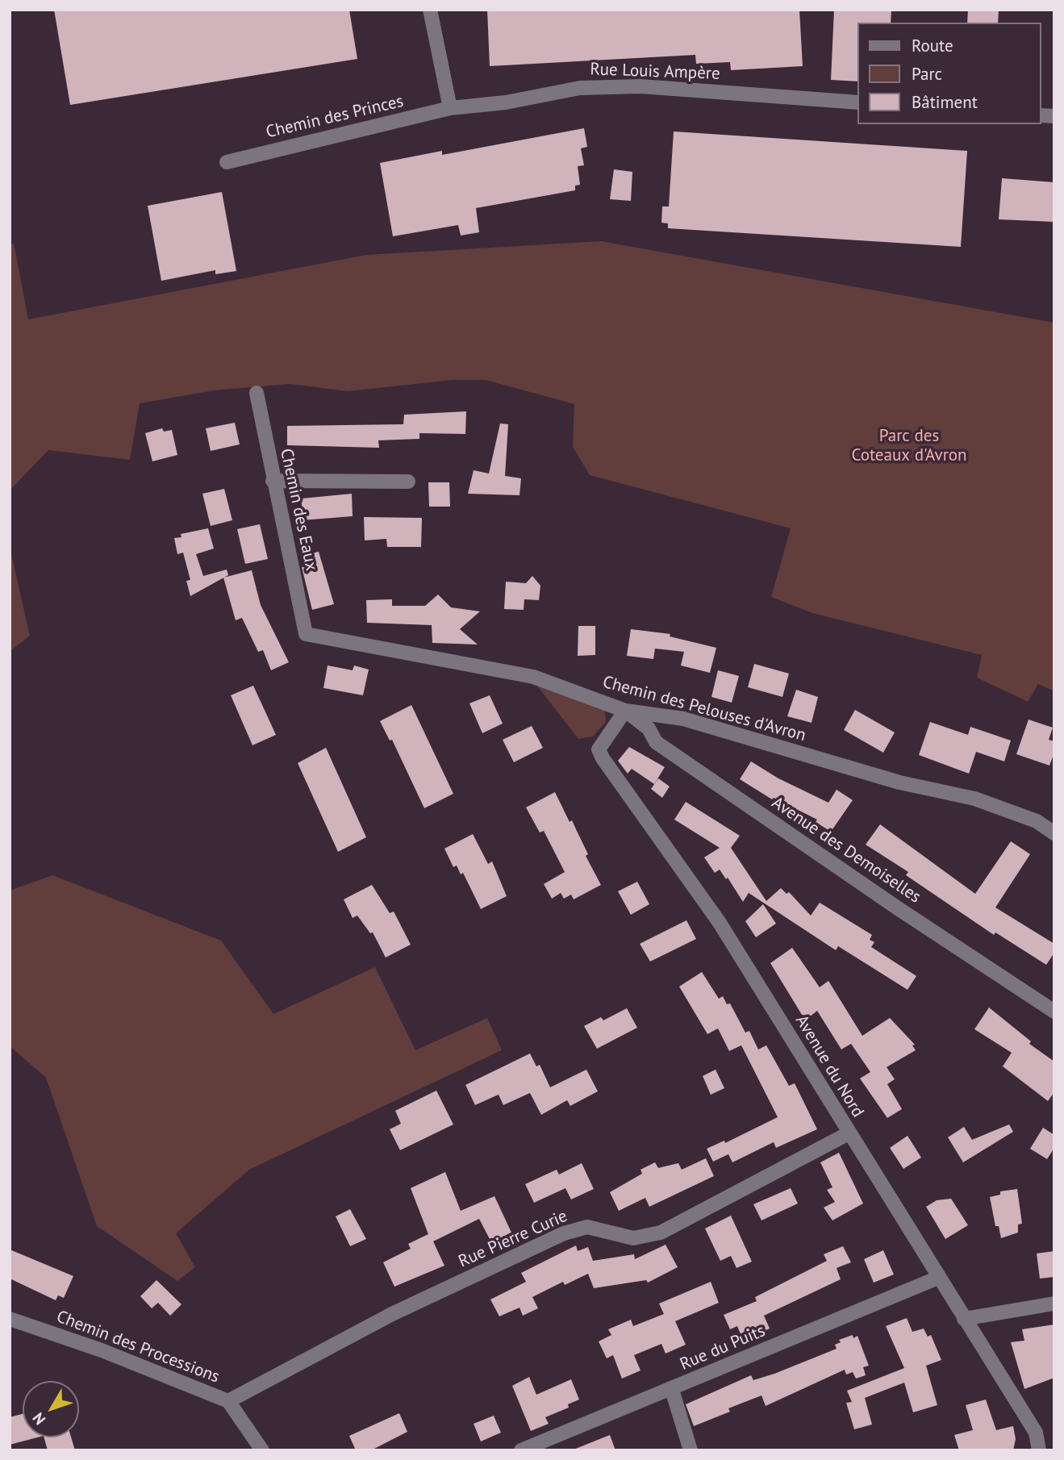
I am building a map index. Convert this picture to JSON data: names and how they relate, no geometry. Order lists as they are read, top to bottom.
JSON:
{
  "streets": {
    "street": [
      "Rue Louis Ampère",
      "Chemin des Princes",
      "Chemin des Eaux",
      "Chemin des Pelouses d'Avron",
      "Avenue des Demoiselles",
      "Avenue du Nord",
      "Rue Pierre Curie",
      "Chemin des Processions",
      "Rue du Puits"
    ]
  },
  "crossings": [
    ["Rue Louis Ampère", "Chemin des Princes"],
    ["Chemin des Eaux", "Chemin des Pelouses d'Avron"],
    ["Chemin des Pelouses d'Avron", "Avenue des Demoiselles"],
    ["Chemin des Pelouses d'Avron", "Avenue du Nord"],
    ["Avenue des Demoiselles", "Avenue du Nord"],
    ["Avenue du Nord", "Rue Pierre Curie"],
    ["Avenue du Nord", "Rue du Puits"],
    ["Rue Pierre Curie", "Chemin des Processions"]
  ],
  "parks": ["Parc des Coteaux d'Avron"],
  "legend": ["Route", "Parc", "Bâtiment"],
  "north": "bottom left"
}
